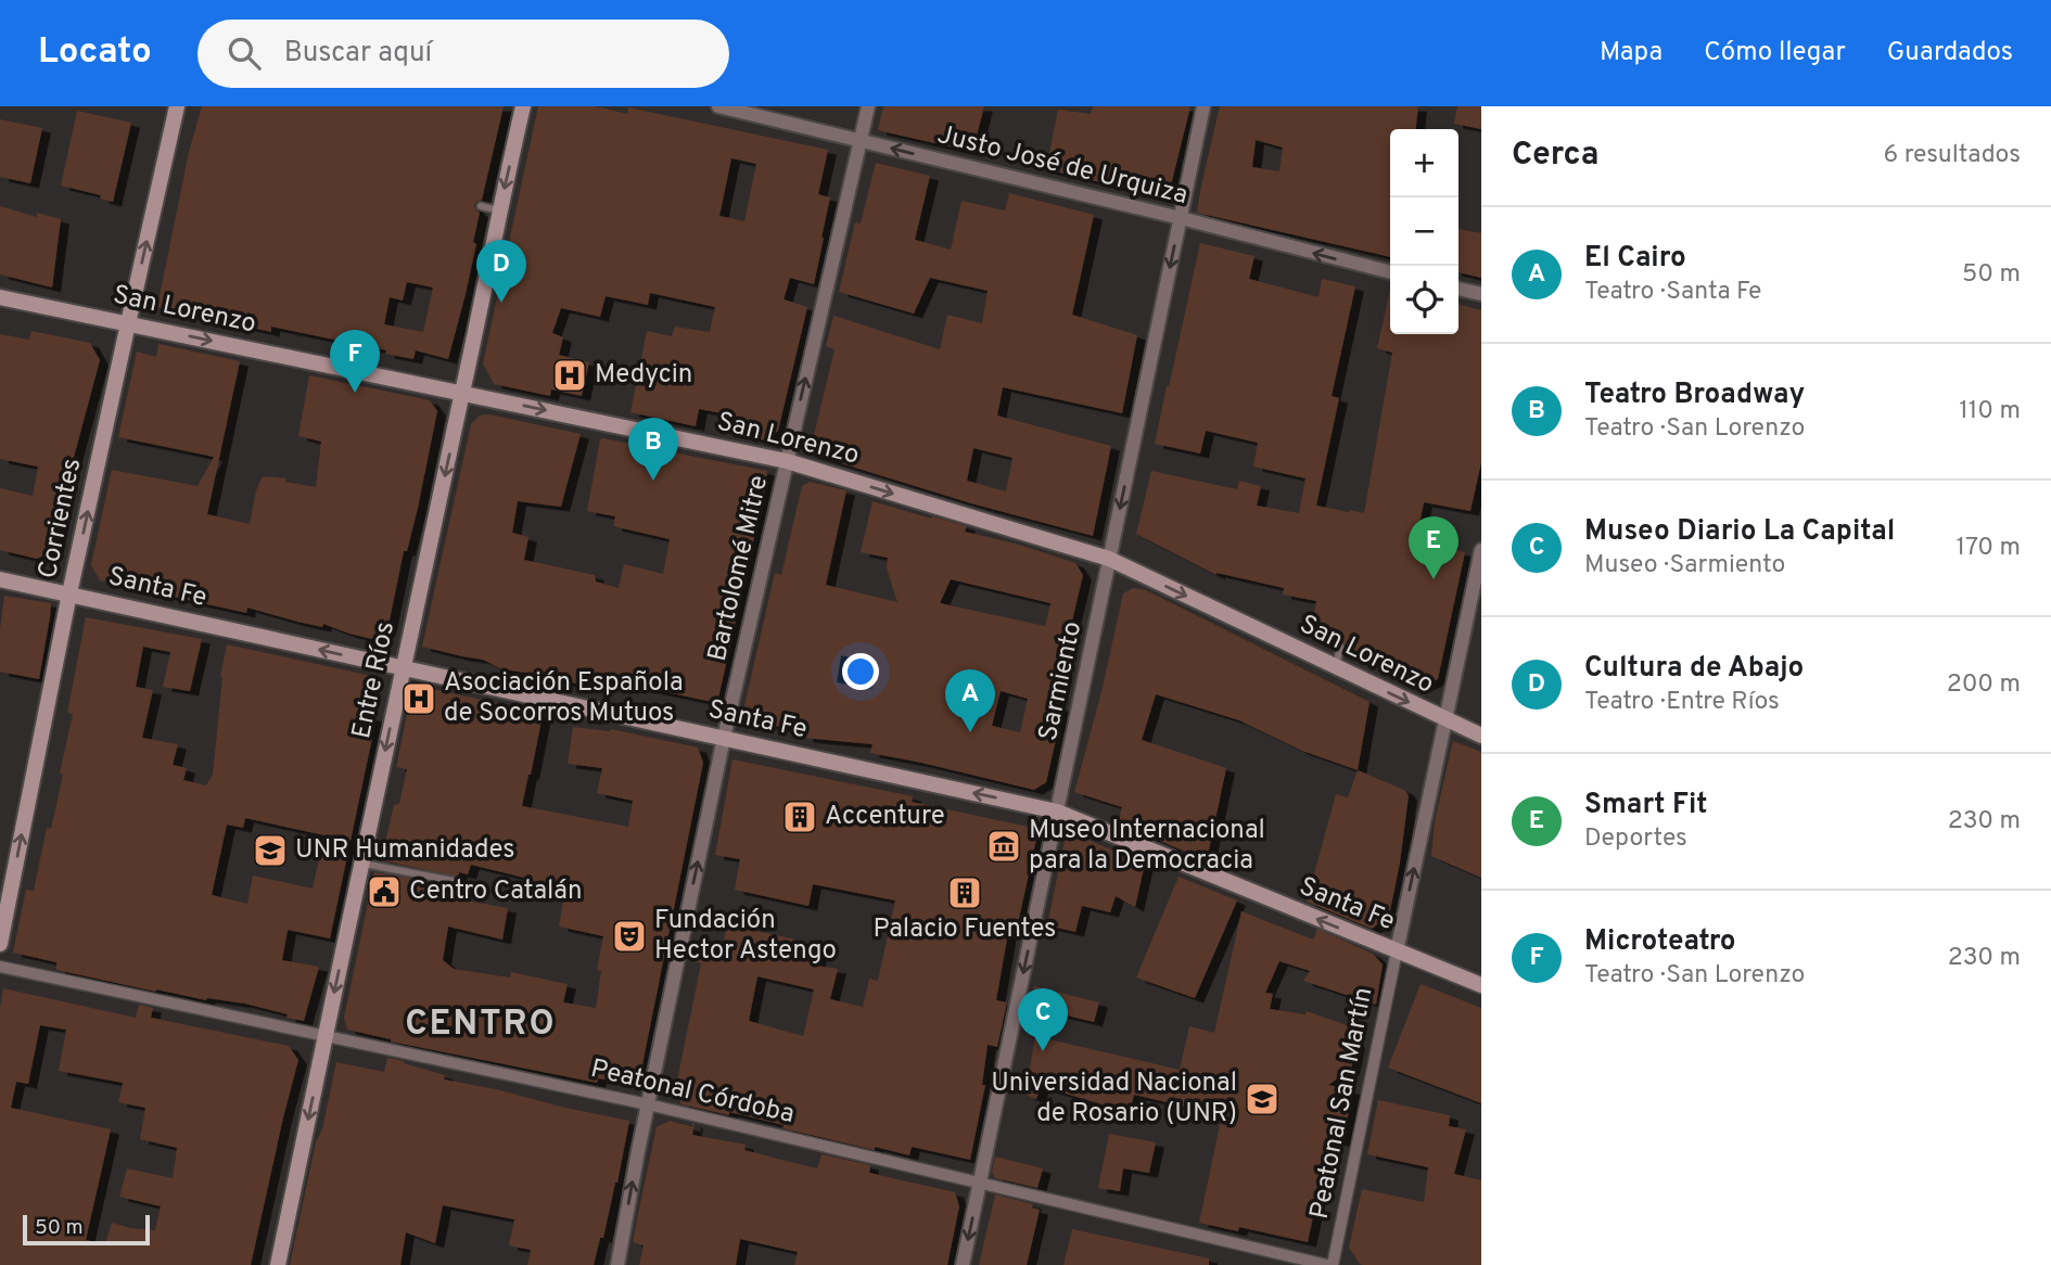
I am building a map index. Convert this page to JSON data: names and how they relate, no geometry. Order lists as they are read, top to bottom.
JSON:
{
  "streets": {
    "main road": [
      "San Lorenzo",
      "Corrientes",
      "Santa Fe",
      "Entre Ríos"
    ],
    "street": [
      "Justo José de Urquiza",
      "Bartolomé Mitre",
      "Sarmiento",
      "Peatonal Córdoba",
      "Peatonal San Martín"
    ]
  },
  "crossings": [
    ["Justo José de Urquiza", "Bartolomé Mitre"],
    ["Justo José de Urquiza", "Sarmiento"],
    ["San Lorenzo", "Corrientes"],
    ["San Lorenzo", "Bartolomé Mitre"],
    ["San Lorenzo", "Entre Ríos"],
    ["San Lorenzo", "Sarmiento"],
    ["Corrientes", "Santa Fe"],
    ["Bartolomé Mitre", "Santa Fe"],
    ["Bartolomé Mitre", "Peatonal Córdoba"],
    ["Santa Fe", "Entre Ríos"],
    ["Santa Fe", "Sarmiento"],
    ["Santa Fe", "Peatonal San Martín"],
    ["Entre Ríos", "Peatonal Córdoba"],
    ["Sarmiento", "Peatonal Córdoba"]
  ],
  "one_way": [
    "Justo José de Urquiza",
    "San Lorenzo",
    "Corrientes",
    "Bartolomé Mitre",
    "Santa Fe",
    "Entre Ríos",
    "Sarmiento"
  ],
  "districts": ["CENTRO"],
  "places": {
    "hospital": ["Medycin", "Asociación Española de Socorros Mutuos"],
    "building": ["Accenture", "Palacio Fuentes"],
    "museum": ["Museo Internacional para la Democracia"],
    "school or university": ["UNR Humanidades", "Universidad Nacional de Rosario (UNR)"],
    "public building": ["Centro Catalán"],
    "theatre": ["Fundación Hector Astengo"]
  },
  "scale_bar": "50 m",
  "page": {
    "header": "Locato",
    "search": "Buscar aquí",
    "nav": ["Mapa", "Cómo llegar", "Guardados"],
    "heading": ["Cerca", "6 resultados"],
    "map_buttons": ["+", "−"],
    "list": [
      {
        "mark": "A",
        "name": "El Cairo",
        "note": "Teatro · Santa Fe",
        "value": "50 m"
      },
      {
        "mark": "B",
        "name": "Teatro Broadway",
        "note": "Teatro · San Lorenzo",
        "value": "110 m"
      },
      {
        "mark": "C",
        "name": "Museo Diario La Capital",
        "note": "Museo · Sarmiento",
        "value": "170 m"
      },
      {
        "mark": "D",
        "name": "Cultura de Abajo",
        "note": "Teatro · Entre Ríos",
        "value": "200 m"
      },
      {
        "mark": "E",
        "name": "Smart Fit",
        "note": "Deportes",
        "value": "230 m"
      },
      {
        "mark": "F",
        "name": "Microteatro",
        "note": "Teatro · San Lorenzo",
        "value": "230 m"
      }
    ],
    "pins": [
      "D",
      "F",
      "B",
      "E",
      "A",
      "C"
    ],
    "scale": "50 m"
  }
}
